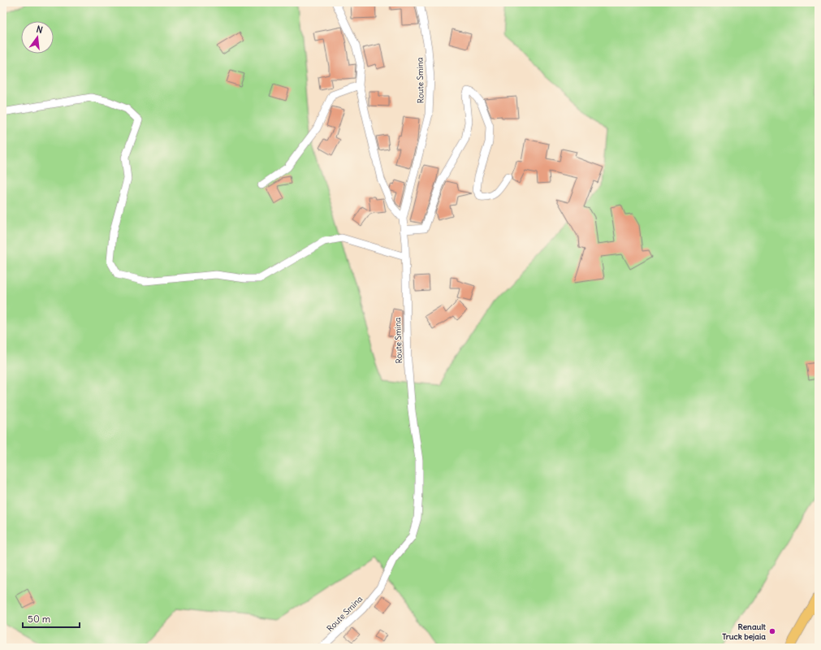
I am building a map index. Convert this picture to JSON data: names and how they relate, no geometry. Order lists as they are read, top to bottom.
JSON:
{
  "streets": {
    "street": ["Route Smina"]
  },
  "places": ["Renault Truck bejaia"],
  "scale_bar": "50 m",
  "north": "top"
}
